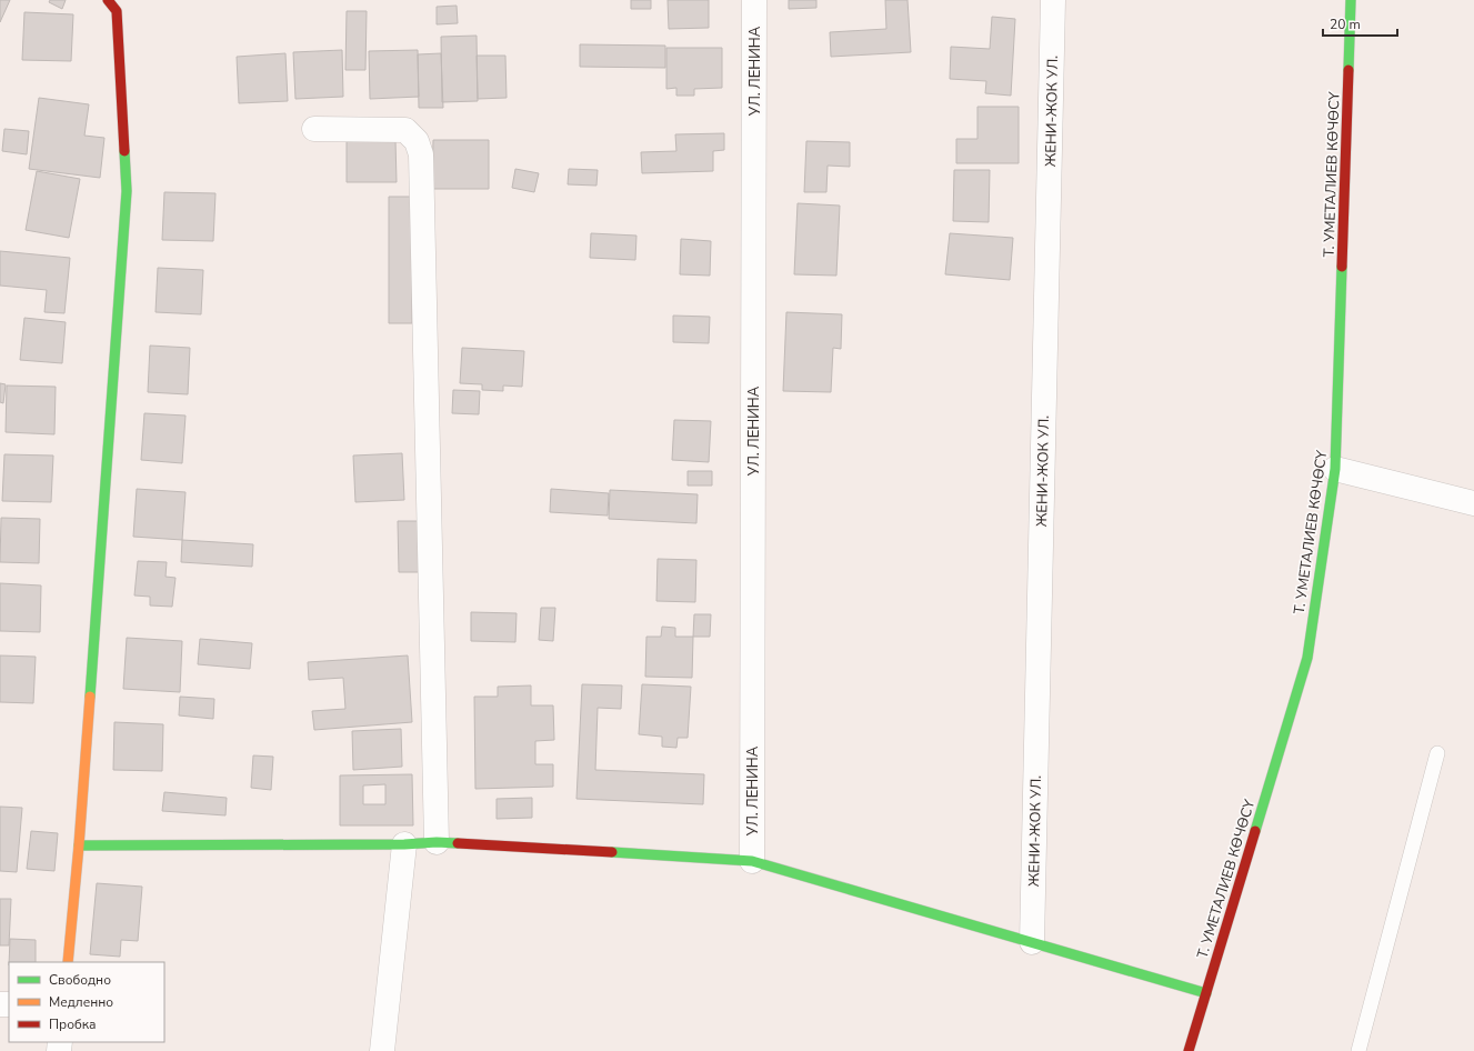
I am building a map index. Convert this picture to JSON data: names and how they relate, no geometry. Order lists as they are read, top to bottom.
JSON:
{
  "streets": {
    "street": ["УЛ. ЛЕНИНА", "ЖЕНИ-ЖОК УЛ.", "Т. УМЕТАЛИЕВ КӨЧӨСҮ"]
  },
  "legend": ["Свободно", "Медленно", "Пробка"],
  "scale_bar": "20 m"
}
